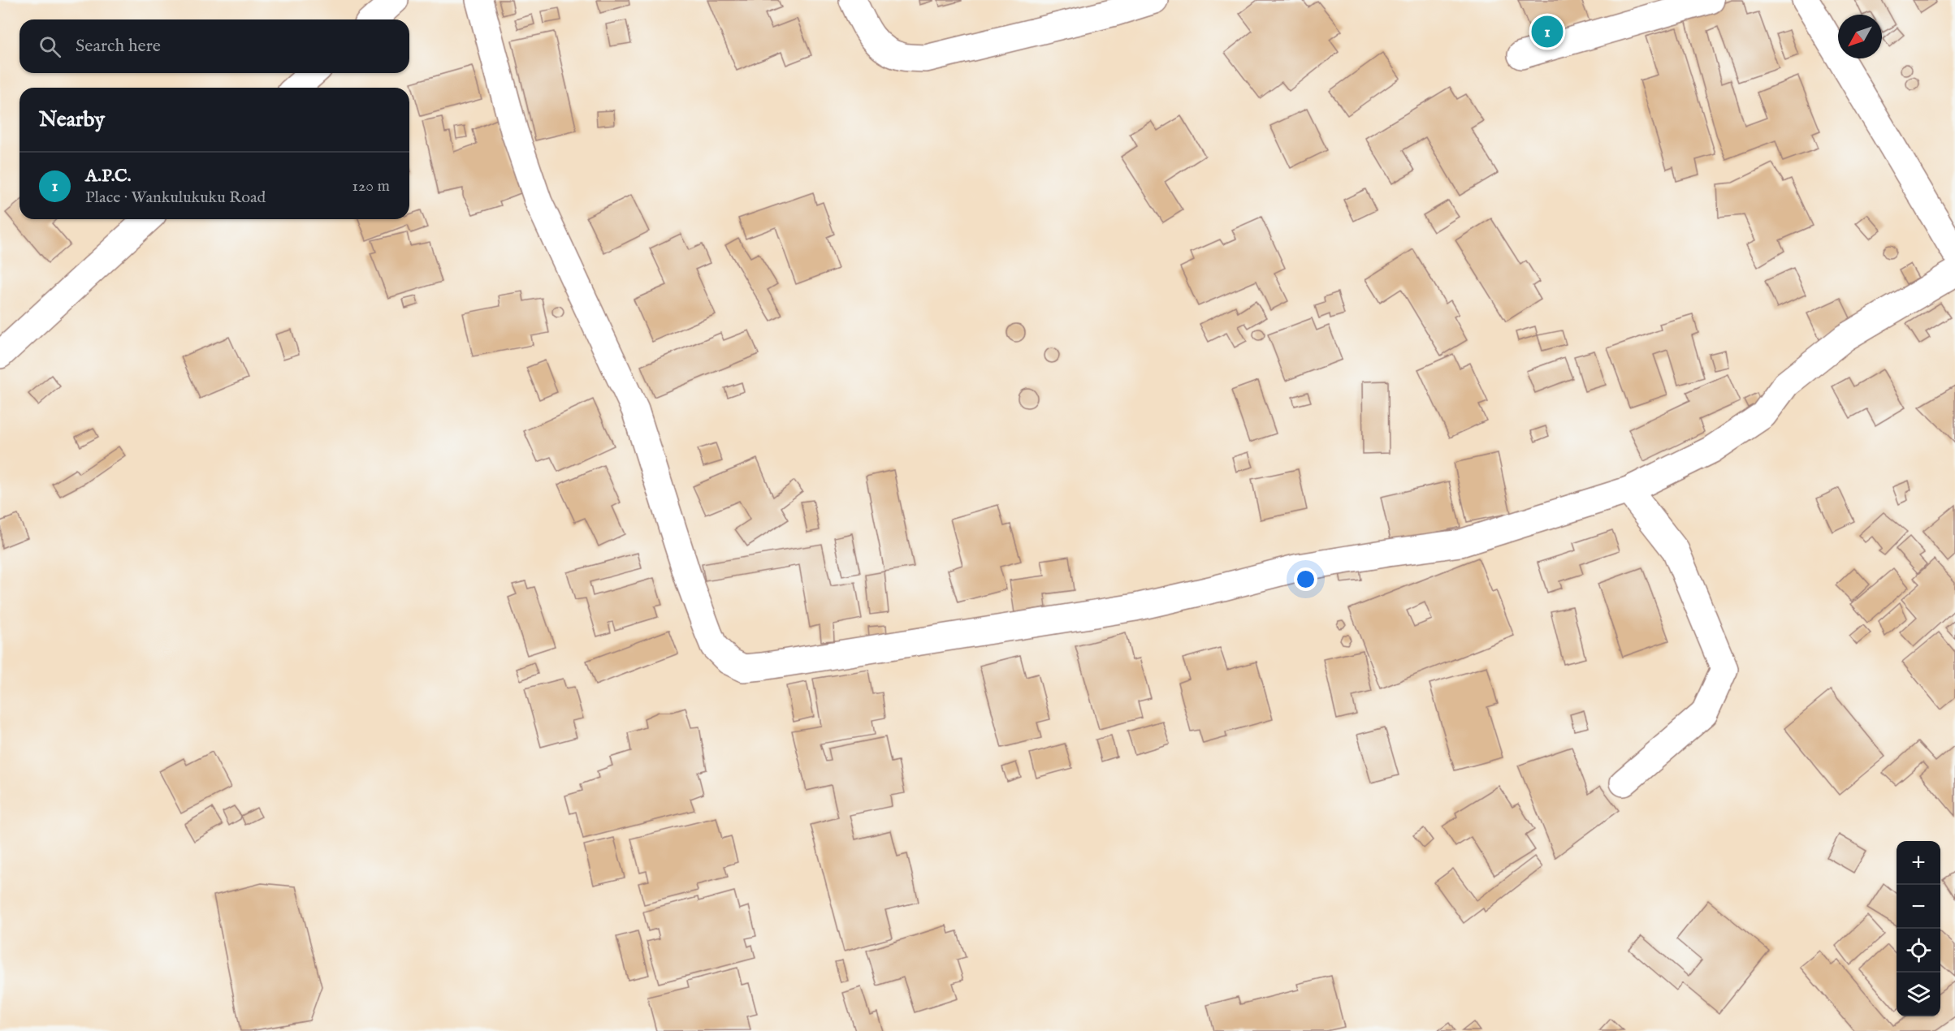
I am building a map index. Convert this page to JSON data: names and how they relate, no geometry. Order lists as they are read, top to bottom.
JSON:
{
  "north": "bottom left",
  "page": {
    "pins": "1",
    "search": "Search here",
    "heading": "Nearby",
    "list": [
      {
        "mark": "1",
        "name": "A.P.C.",
        "note": "Place · Wankulukuku Road",
        "value": "120 m"
      }
    ],
    "map_buttons": ["+", "−"]
  }
}
